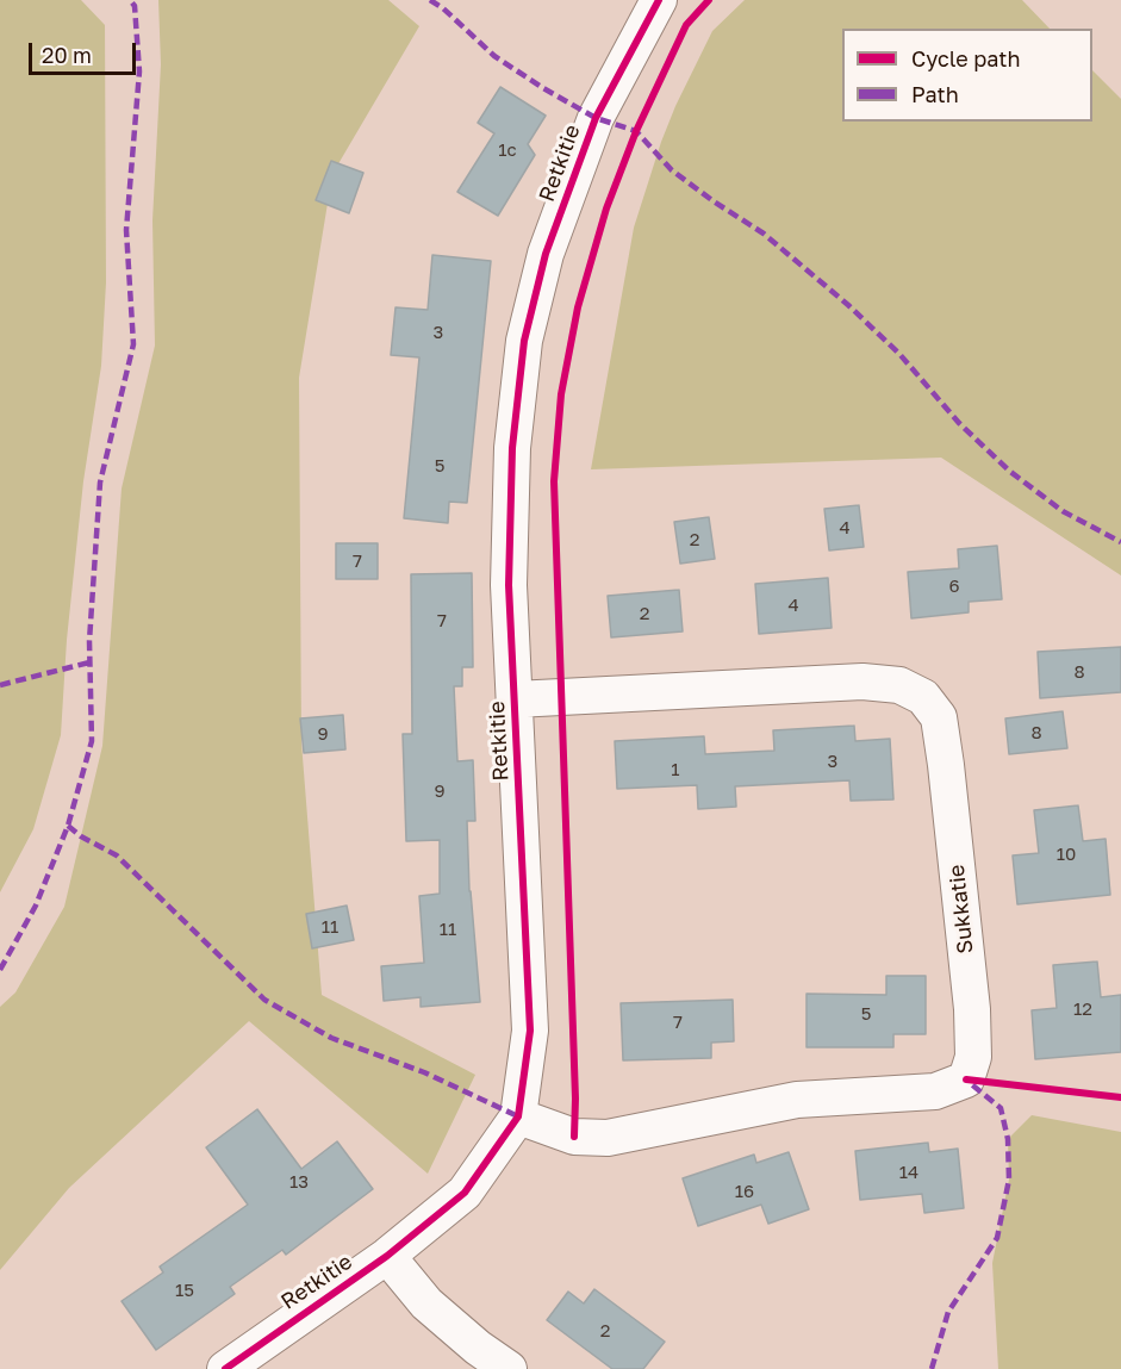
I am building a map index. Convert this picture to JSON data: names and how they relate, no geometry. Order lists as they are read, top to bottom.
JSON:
{
  "streets": {
    "street": ["Retkitie", "Sukkatie"]
  },
  "crossings": [
    ["Retkitie", "Sukkatie"]
  ],
  "house_numbers": [
    "1c",
    "3",
    "5",
    "4",
    "2",
    "7",
    "6",
    "4",
    "2",
    "7",
    "8",
    "8",
    "9",
    "3",
    "1",
    "9",
    "10",
    "11",
    "11",
    "12",
    "5",
    "7",
    "14",
    "13",
    "16",
    "15",
    "2"
  ],
  "legend": ["Cycle path", "Path"],
  "scale_bar": "20 m"
}
